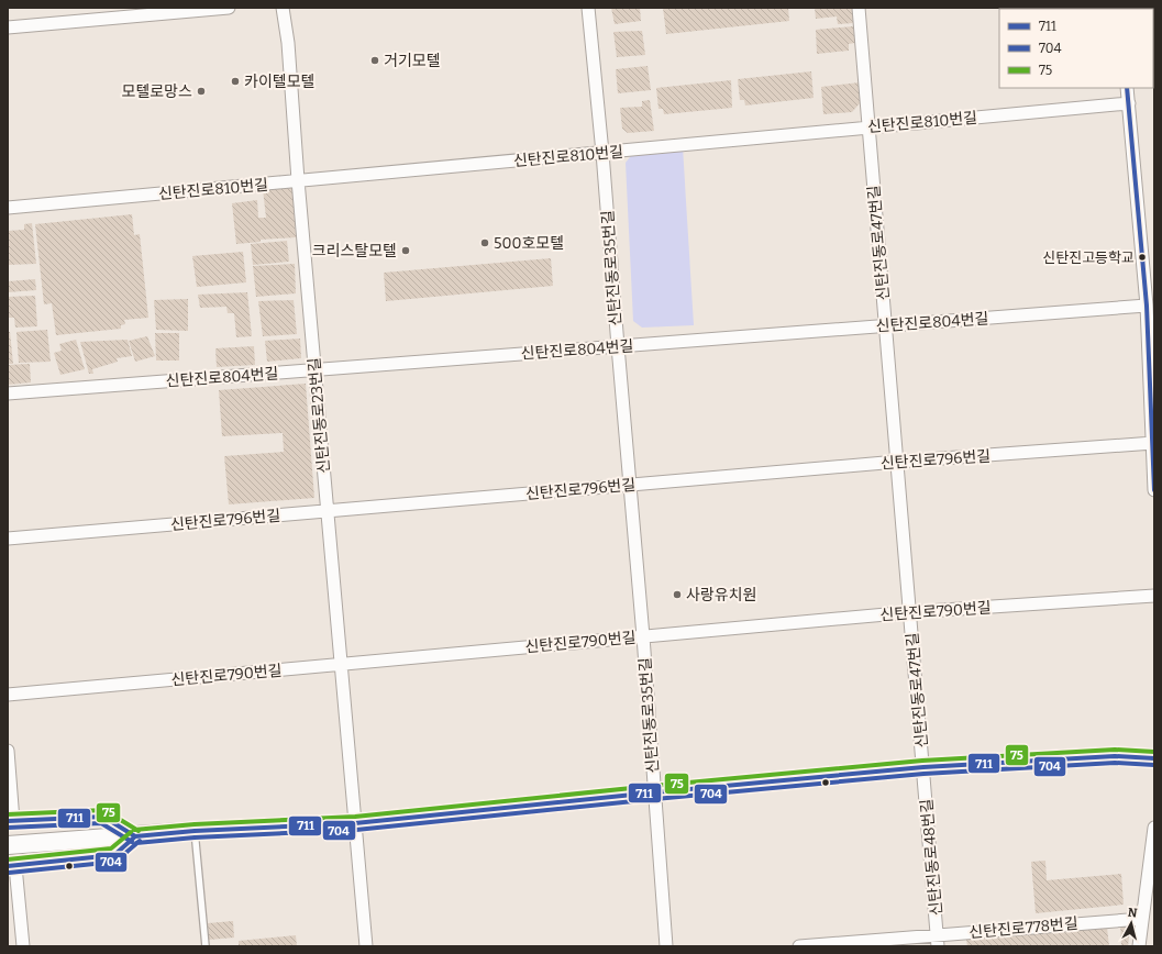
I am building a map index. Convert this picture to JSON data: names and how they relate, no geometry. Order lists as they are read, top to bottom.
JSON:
{
  "streets": {
    "street": [
      "신탄진로810번길",
      "신탄진동로47번길",
      "신탄진동로35번길",
      "신탄진로804번길",
      "신탄진동로23번길",
      "신탄진로796번길",
      "신탄진로790번길",
      "신탄진동로48번길",
      "신탄진로778번길"
    ]
  },
  "crossings": [
    ["신탄진로810번길", "신탄진동로47번길"],
    ["신탄진로810번길", "신탄진동로35번길"],
    ["신탄진로810번길", "신탄진동로23번길"],
    ["신탄진동로47번길", "신탄진로804번길"],
    ["신탄진동로47번길", "신탄진로796번길"],
    ["신탄진동로47번길", "신탄진로790번길"],
    ["신탄진동로47번길", "신탄진동로48번길"],
    ["신탄진동로35번길", "신탄진로804번길"],
    ["신탄진동로35번길", "신탄진로796번길"],
    ["신탄진동로35번길", "신탄진로790번길"],
    ["신탄진로804번길", "신탄진동로23번길"],
    ["신탄진동로23번길", "신탄진로796번길"],
    ["신탄진동로23번길", "신탄진로790번길"],
    ["신탄진동로48번길", "신탄진로778번길"]
  ],
  "places": [
    "거기모텔",
    "카이텔모텔",
    "모텔로망스",
    "500호모텔",
    "크리스탈모텔",
    "신탄진고등학교",
    "사랑유치원"
  ],
  "lines": ["transit line 711", "transit line 75", "transit line 704"],
  "legend": ["711", "704", "75"],
  "north": "top"
}
